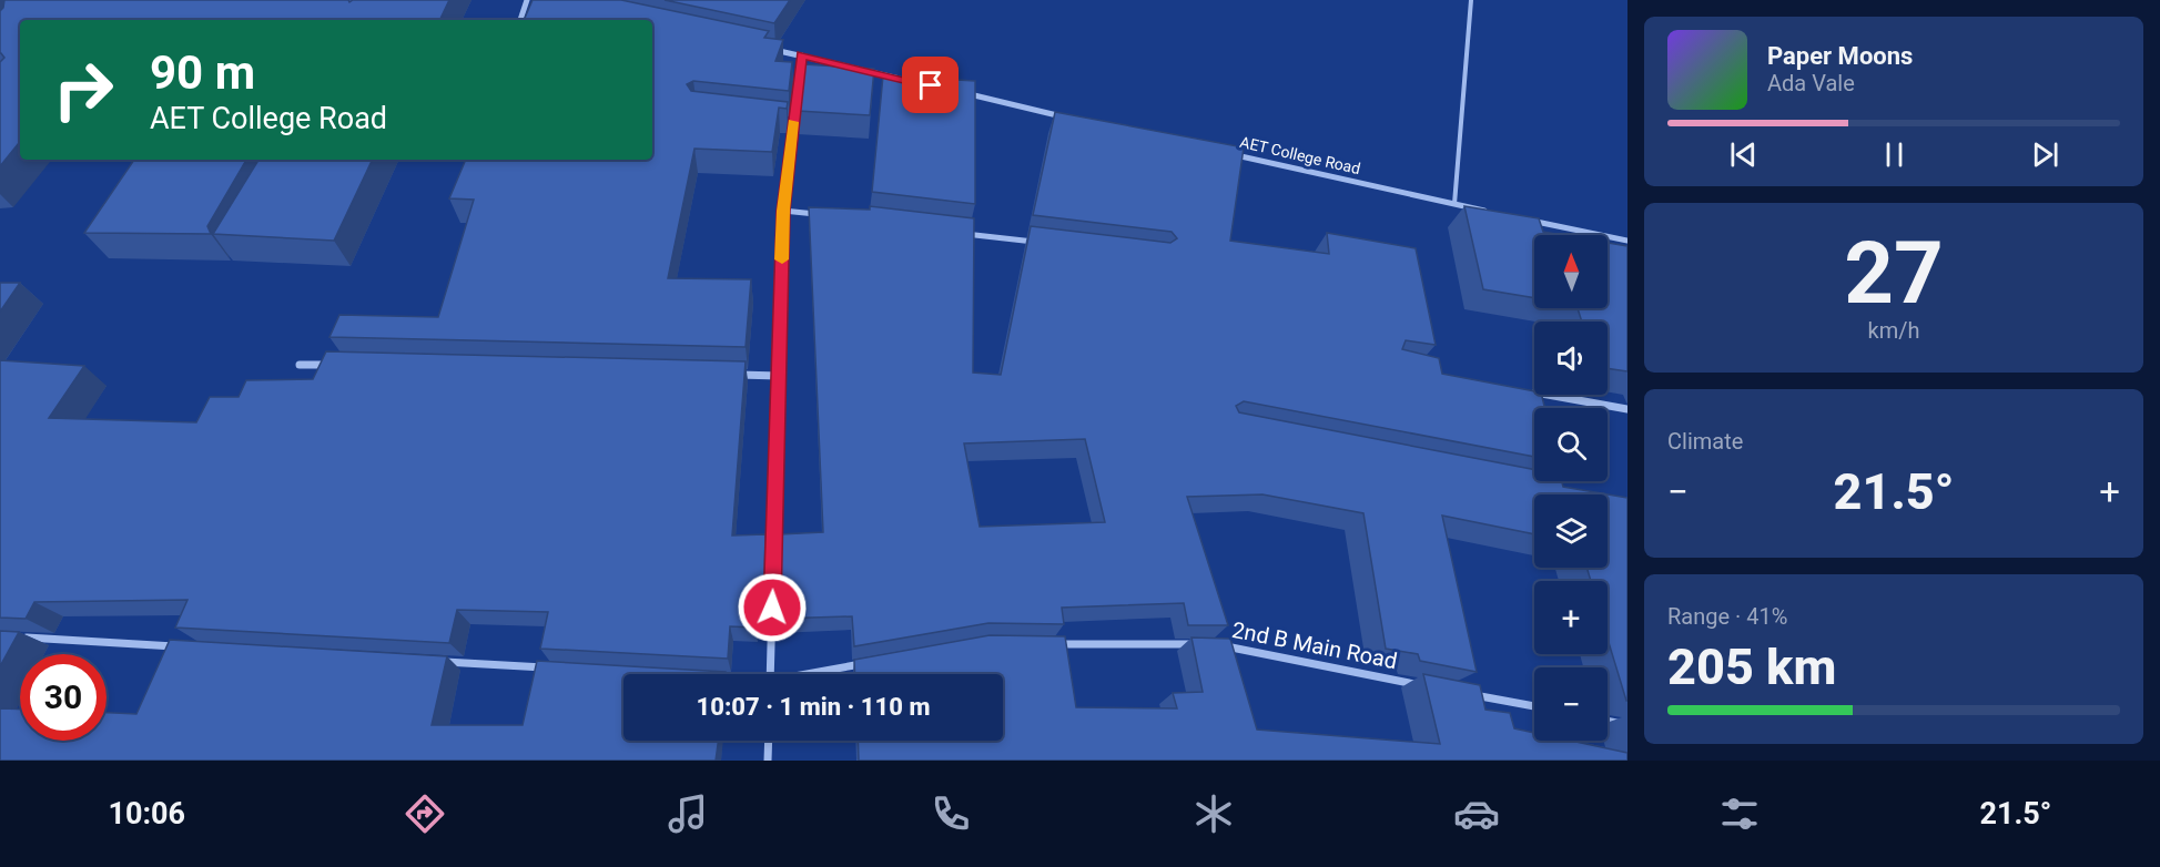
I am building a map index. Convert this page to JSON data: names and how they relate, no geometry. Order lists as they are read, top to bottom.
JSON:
{
  "streets": {
    "street": ["AET College Road", "2nd B Main Road"]
  },
  "north": "top",
  "page": {
    "turn": ["90 m", "AET College Road"],
    "song": ["Paper Moons", "Ada Vale"],
    "tile": [
      ["27", "km/h"],
      "Climate",
      ["Range · 41%", "205 km"]
    ],
    "map_buttons": ["+", "−"],
    "heat": ["−", "21.5°", "+"],
    "limit": "30",
    "trip": "10:07 · 1 min · 110 m",
    "tabs": ["10:06", "21.5°"]
  }
}
